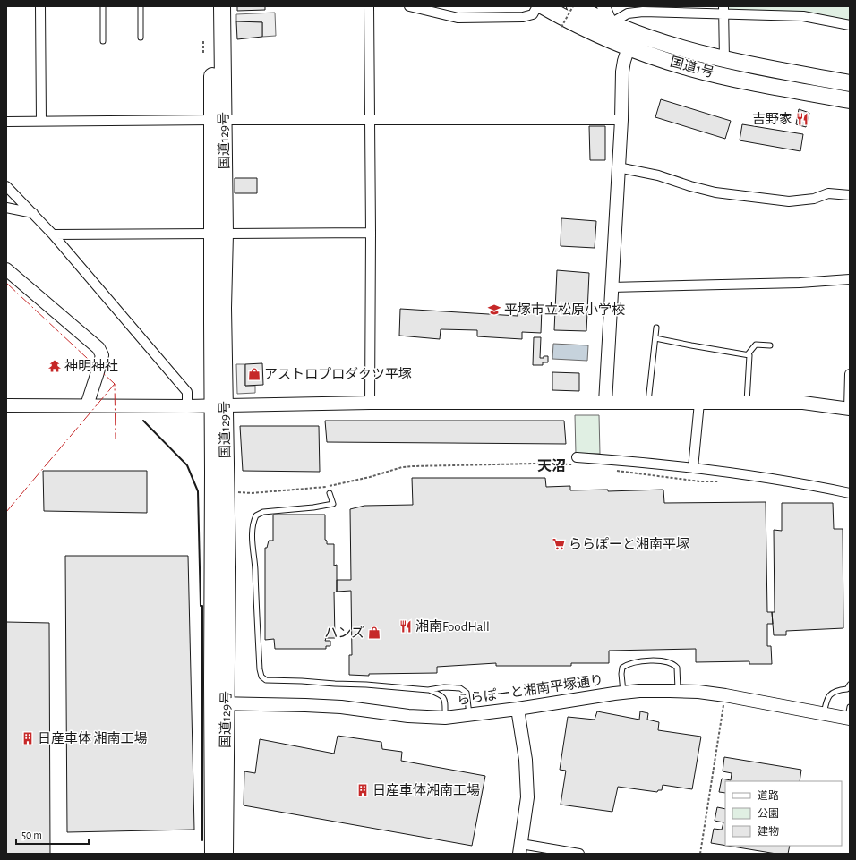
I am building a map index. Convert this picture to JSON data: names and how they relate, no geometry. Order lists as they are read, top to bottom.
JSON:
{
  "streets": {
    "highway": ["国道1号", "国道129号"],
    "street": ["ららぽーと湘南平塚通り"]
  },
  "crossings": [
    ["国道129号", "ららぽーと湘南平塚通り"]
  ],
  "districts": ["天沼"],
  "places": {
    "restaurant": ["吉野家", "湘南FoodHall"],
    "school or university": ["平塚市立松原小学校"],
    "temple": ["神明神社"],
    "shop": ["アストロプロダクツ平塚", "ハンズ"],
    "supermarket": ["ららぽーと湘南平塚"],
    "building": ["日産車体 湘南工場", "日産車体湘南工場"]
  },
  "legend": ["道路", "公園", "建物"],
  "scale_bar": "50 m"
}
